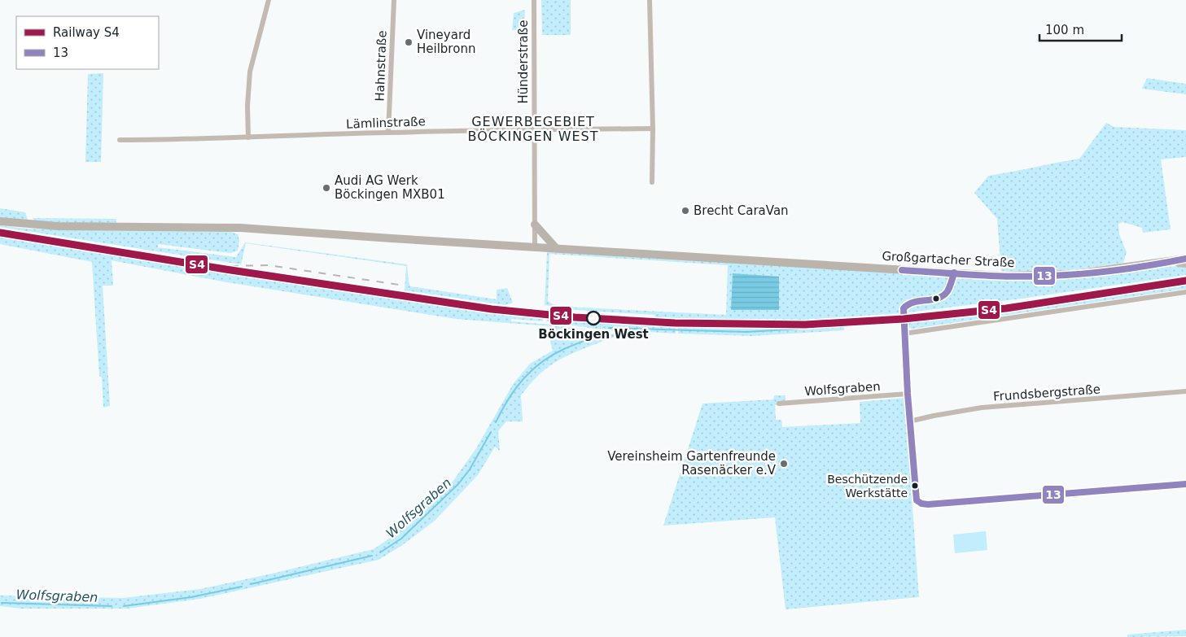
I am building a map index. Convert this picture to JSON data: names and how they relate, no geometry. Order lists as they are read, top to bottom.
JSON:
{
  "streets": {
    "main road": ["Großgartacher Straße"],
    "street": [
      "Hünderstraße",
      "Hahnstraße",
      "Lämlinstraße",
      "Wolfsgraben",
      "Frundsbergstraße"
    ]
  },
  "crossings": [
    ["Hünderstraße", "Lämlinstraße"],
    ["Hünderstraße", "Großgartacher Straße"],
    ["Hahnstraße", "Lämlinstraße"]
  ],
  "districts": ["GEWERBEGEBIET BÖCKINGEN WEST"],
  "water": ["Wolfsgraben"],
  "places": [
    "Vineyard Heilbronn",
    "Audi AG Werk Böckingen MXB01",
    "Brecht CaraVan",
    "Böckingen West",
    "Vereinsheim Gartenfreunde Rasenäcker e.V",
    "Beschützende Werkstätte"
  ],
  "lines": ["rail line S4", "transit line 13"],
  "legend": ["Railway S4", "13"],
  "scale_bar": "100 m"
}
